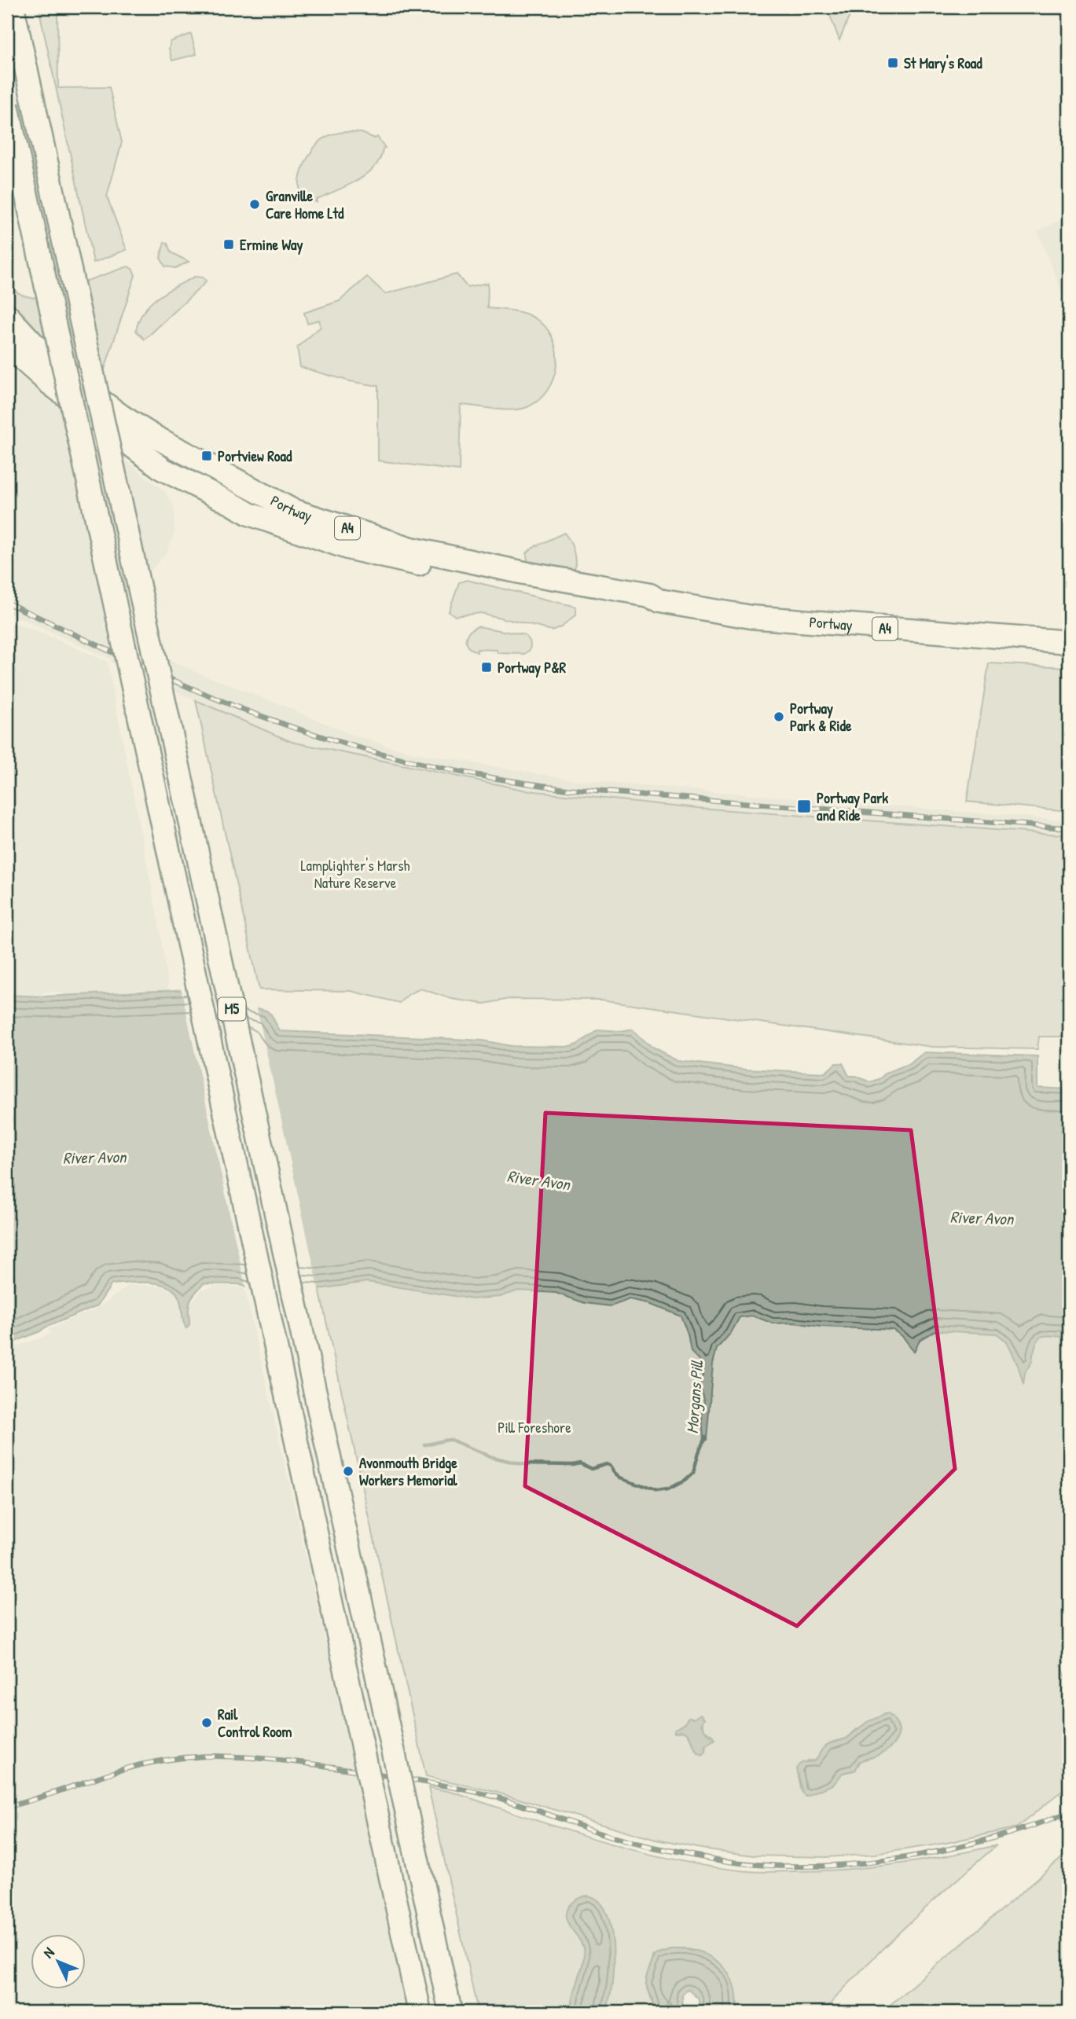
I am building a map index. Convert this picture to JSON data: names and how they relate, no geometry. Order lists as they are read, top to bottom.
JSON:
{
  "streets": {
    "highway": ["Portway", "A4", "M5"]
  },
  "water": ["River Avon", "Morgans Pill"],
  "parks": ["Lamplighter's Marsh Nature Reserve", "Pill Foreshore"],
  "places": {
    "transit": [
      "St Mary's Road",
      "Ermine Way",
      "Portview Road",
      "Portway P&R",
      "Portway Park and Ride"
    ],
    "other": [
      "Granville Care Home Ltd",
      "Portway Park & Ride",
      "Avonmouth Bridge Workers Memorial",
      "Rail Control Room"
    ]
  },
  "north": "top left"
}
